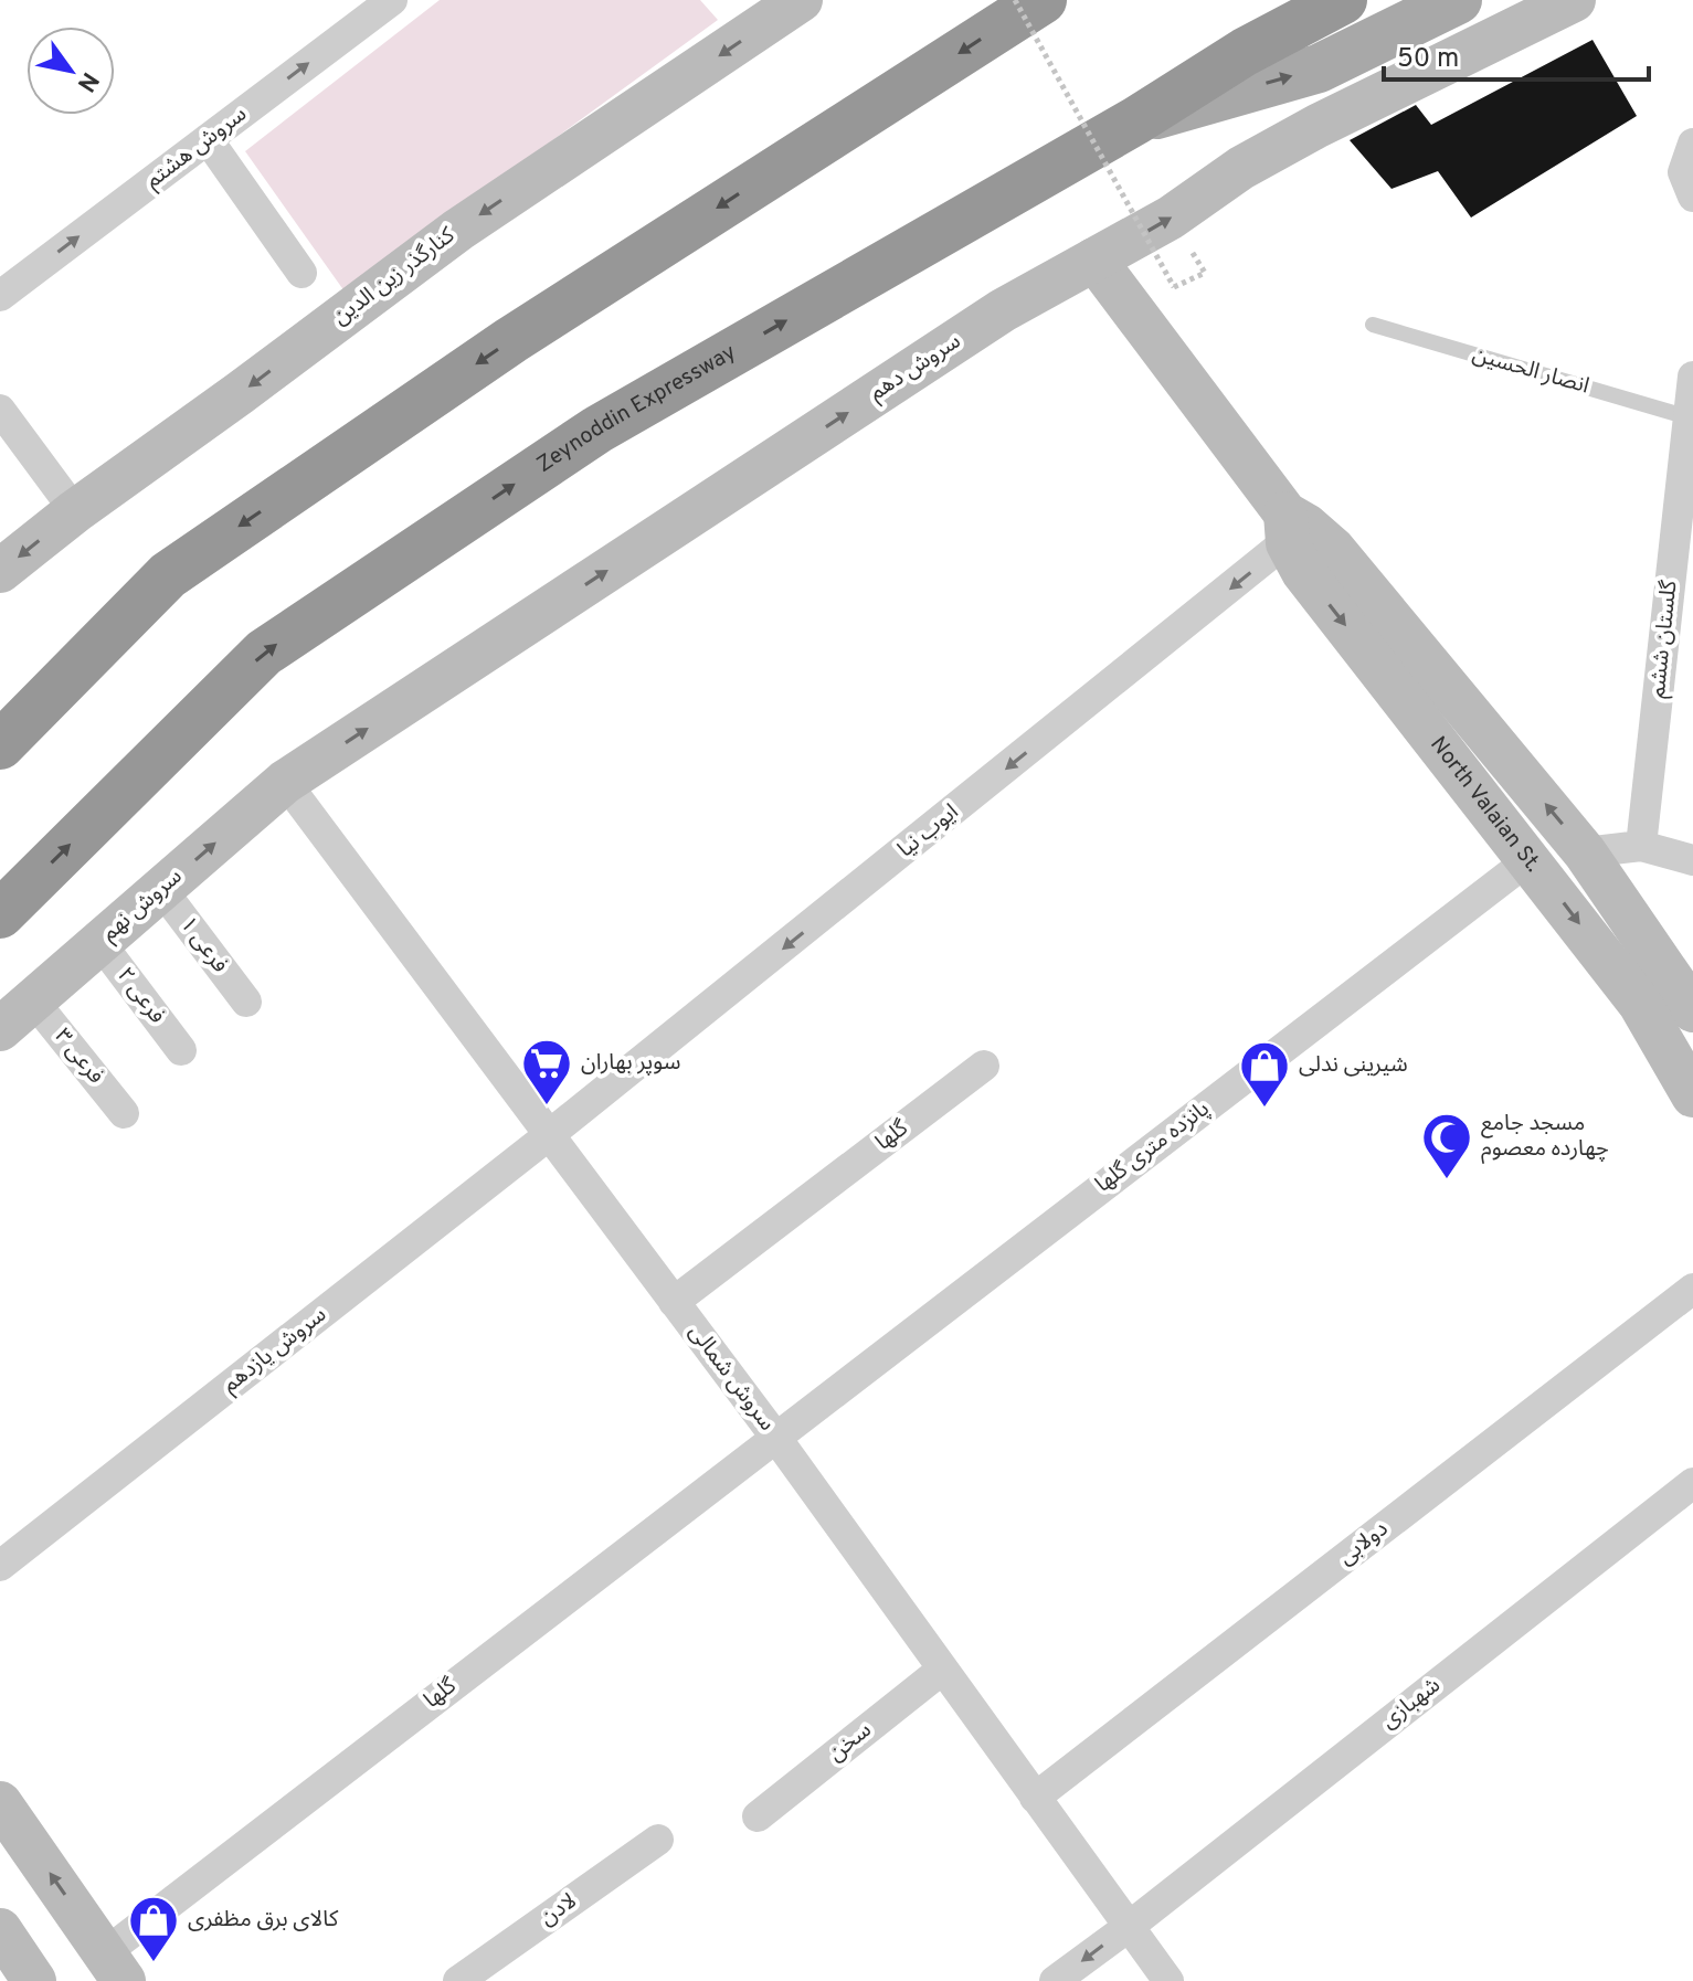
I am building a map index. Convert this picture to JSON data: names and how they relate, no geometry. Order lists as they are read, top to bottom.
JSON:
{
  "streets": {
    "highway": ["Zeynoddin Expressway"],
    "main road": [
      "کنارگذر زین الدین",
      "سروش دهم",
      "North Valaian St.",
      "سروش نهم"
    ],
    "street": [
      "سروش هشتم",
      "گلستان ششم",
      "ایوب نیا",
      "فرعی ۱",
      "فرعی ۲",
      "فرعی ۳",
      "گلها",
      "پانزده متری گلها",
      "سروش یازدهم",
      "سروش شمالی",
      "دولابی",
      "شهبازی",
      "سخن",
      "لادن"
    ],
    "lane": ["انصار الحسین"]
  },
  "crossings": [
    ["سروش دهم", "North Valaian St."],
    ["سروش دهم", "سروش نهم"],
    ["سروش دهم", "سروش شمالی"],
    ["انصار الحسین", "گلستان ششم"],
    ["North Valaian St.", "ایوب نیا"],
    ["North Valaian St.", "پانزده متری گلها"],
    ["ایوب نیا", "سروش یازدهم"],
    ["ایوب نیا", "سروش شمالی"],
    ["سروش نهم", "فرعی ۱"],
    ["سروش نهم", "فرعی ۲"],
    ["سروش نهم", "فرعی ۳"],
    ["سروش نهم", "سروش شمالی"],
    ["گلها", "پانزده متری گلها"],
    ["گلها", "سروش شمالی"],
    ["پانزده متری گلها", "سروش شمالی"],
    ["سروش یازدهم", "سروش شمالی"],
    ["سروش شمالی", "دولابی"],
    ["سروش شمالی", "شهبازی"],
    ["سروش شمالی", "سخن"]
  ],
  "one_way": [
    "سروش هشتم",
    "کنارگذر زین الدین",
    "سروش دهم",
    "ایوب نیا",
    "سروش نهم"
  ],
  "places": {
    "supermarket": ["سوپر بهاران"],
    "shop": ["شیرینی ندلی", "کالای برق مظفری"],
    "mosque": ["مسجد جامع چهارده معصوم"]
  },
  "scale_bar": "50 m",
  "north": "bottom right"
}
